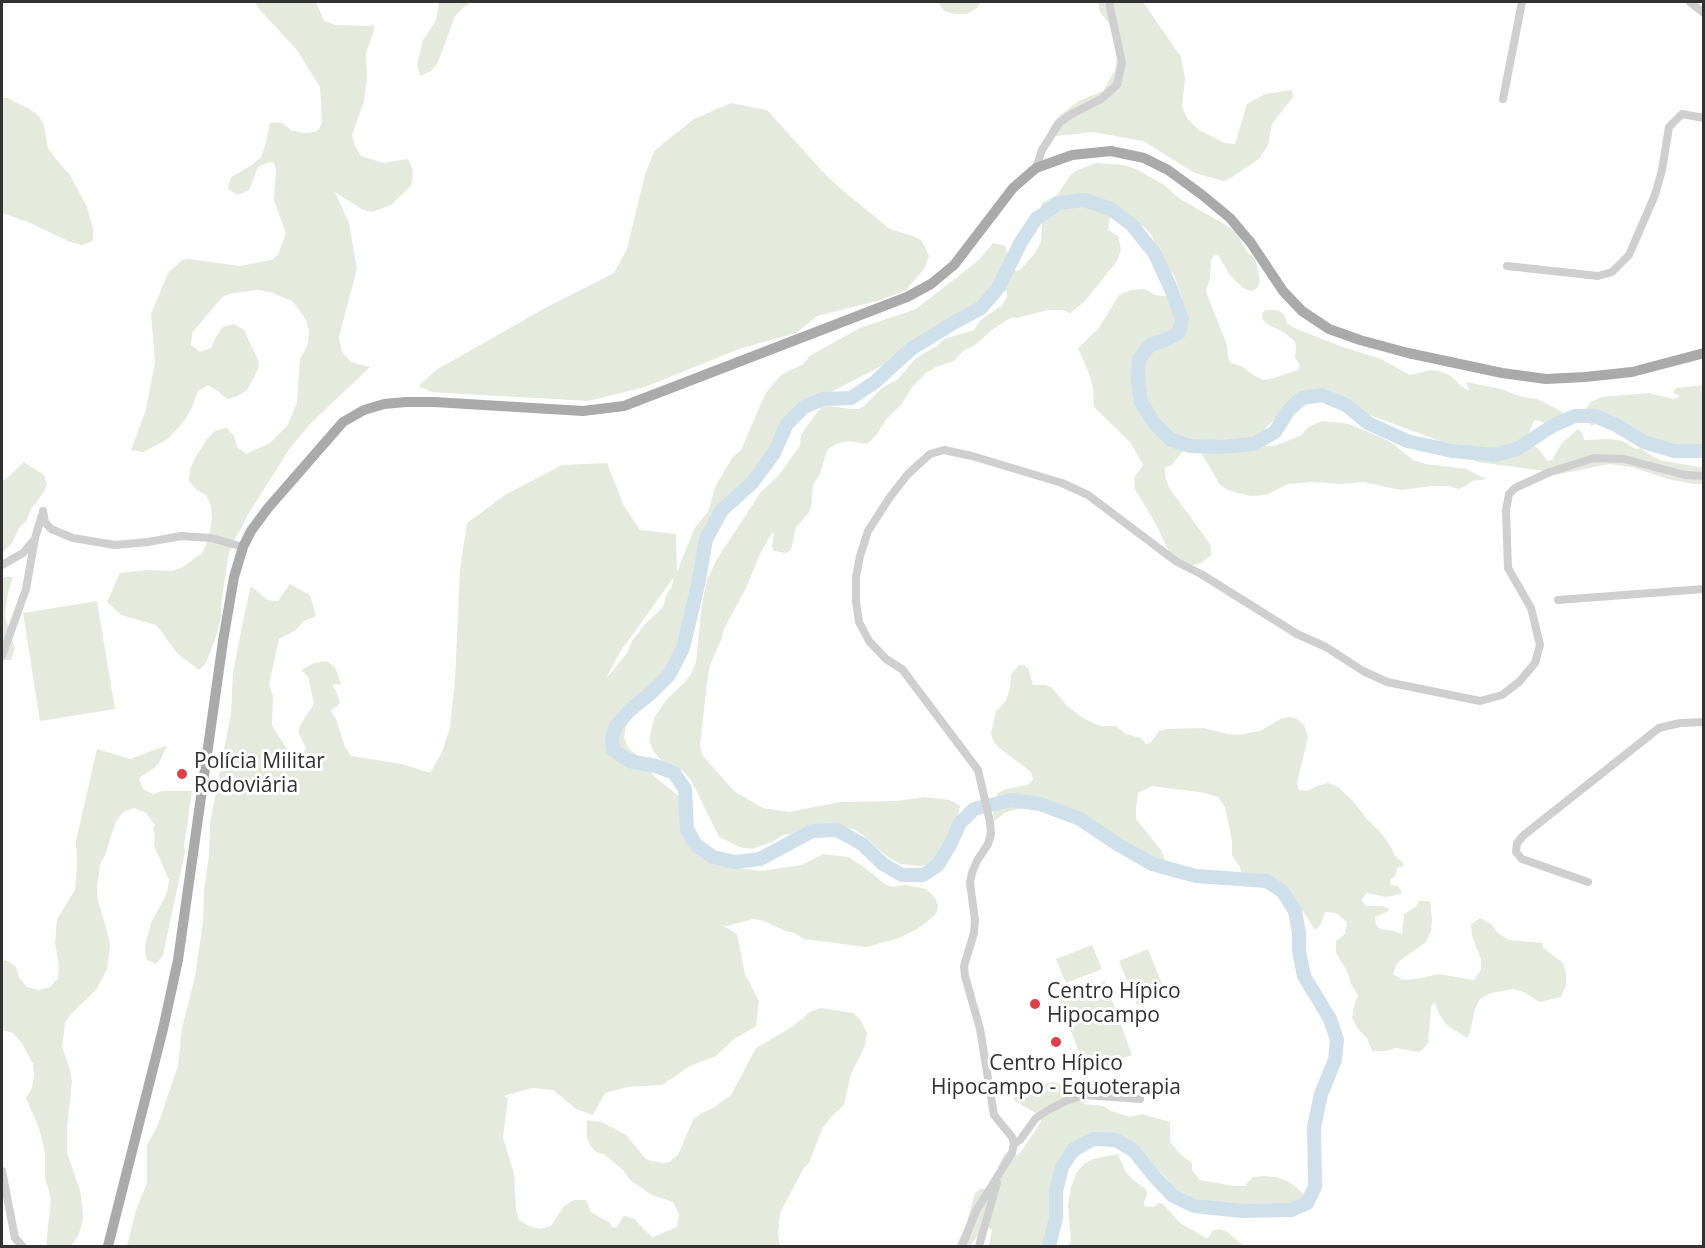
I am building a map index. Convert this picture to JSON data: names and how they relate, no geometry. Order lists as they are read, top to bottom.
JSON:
{
  "places": ["Polícia Militar Rodoviária", "Centro Hípico Hipocampo", "Centro Hípico Hipocampo - Equoterapia"]
}
